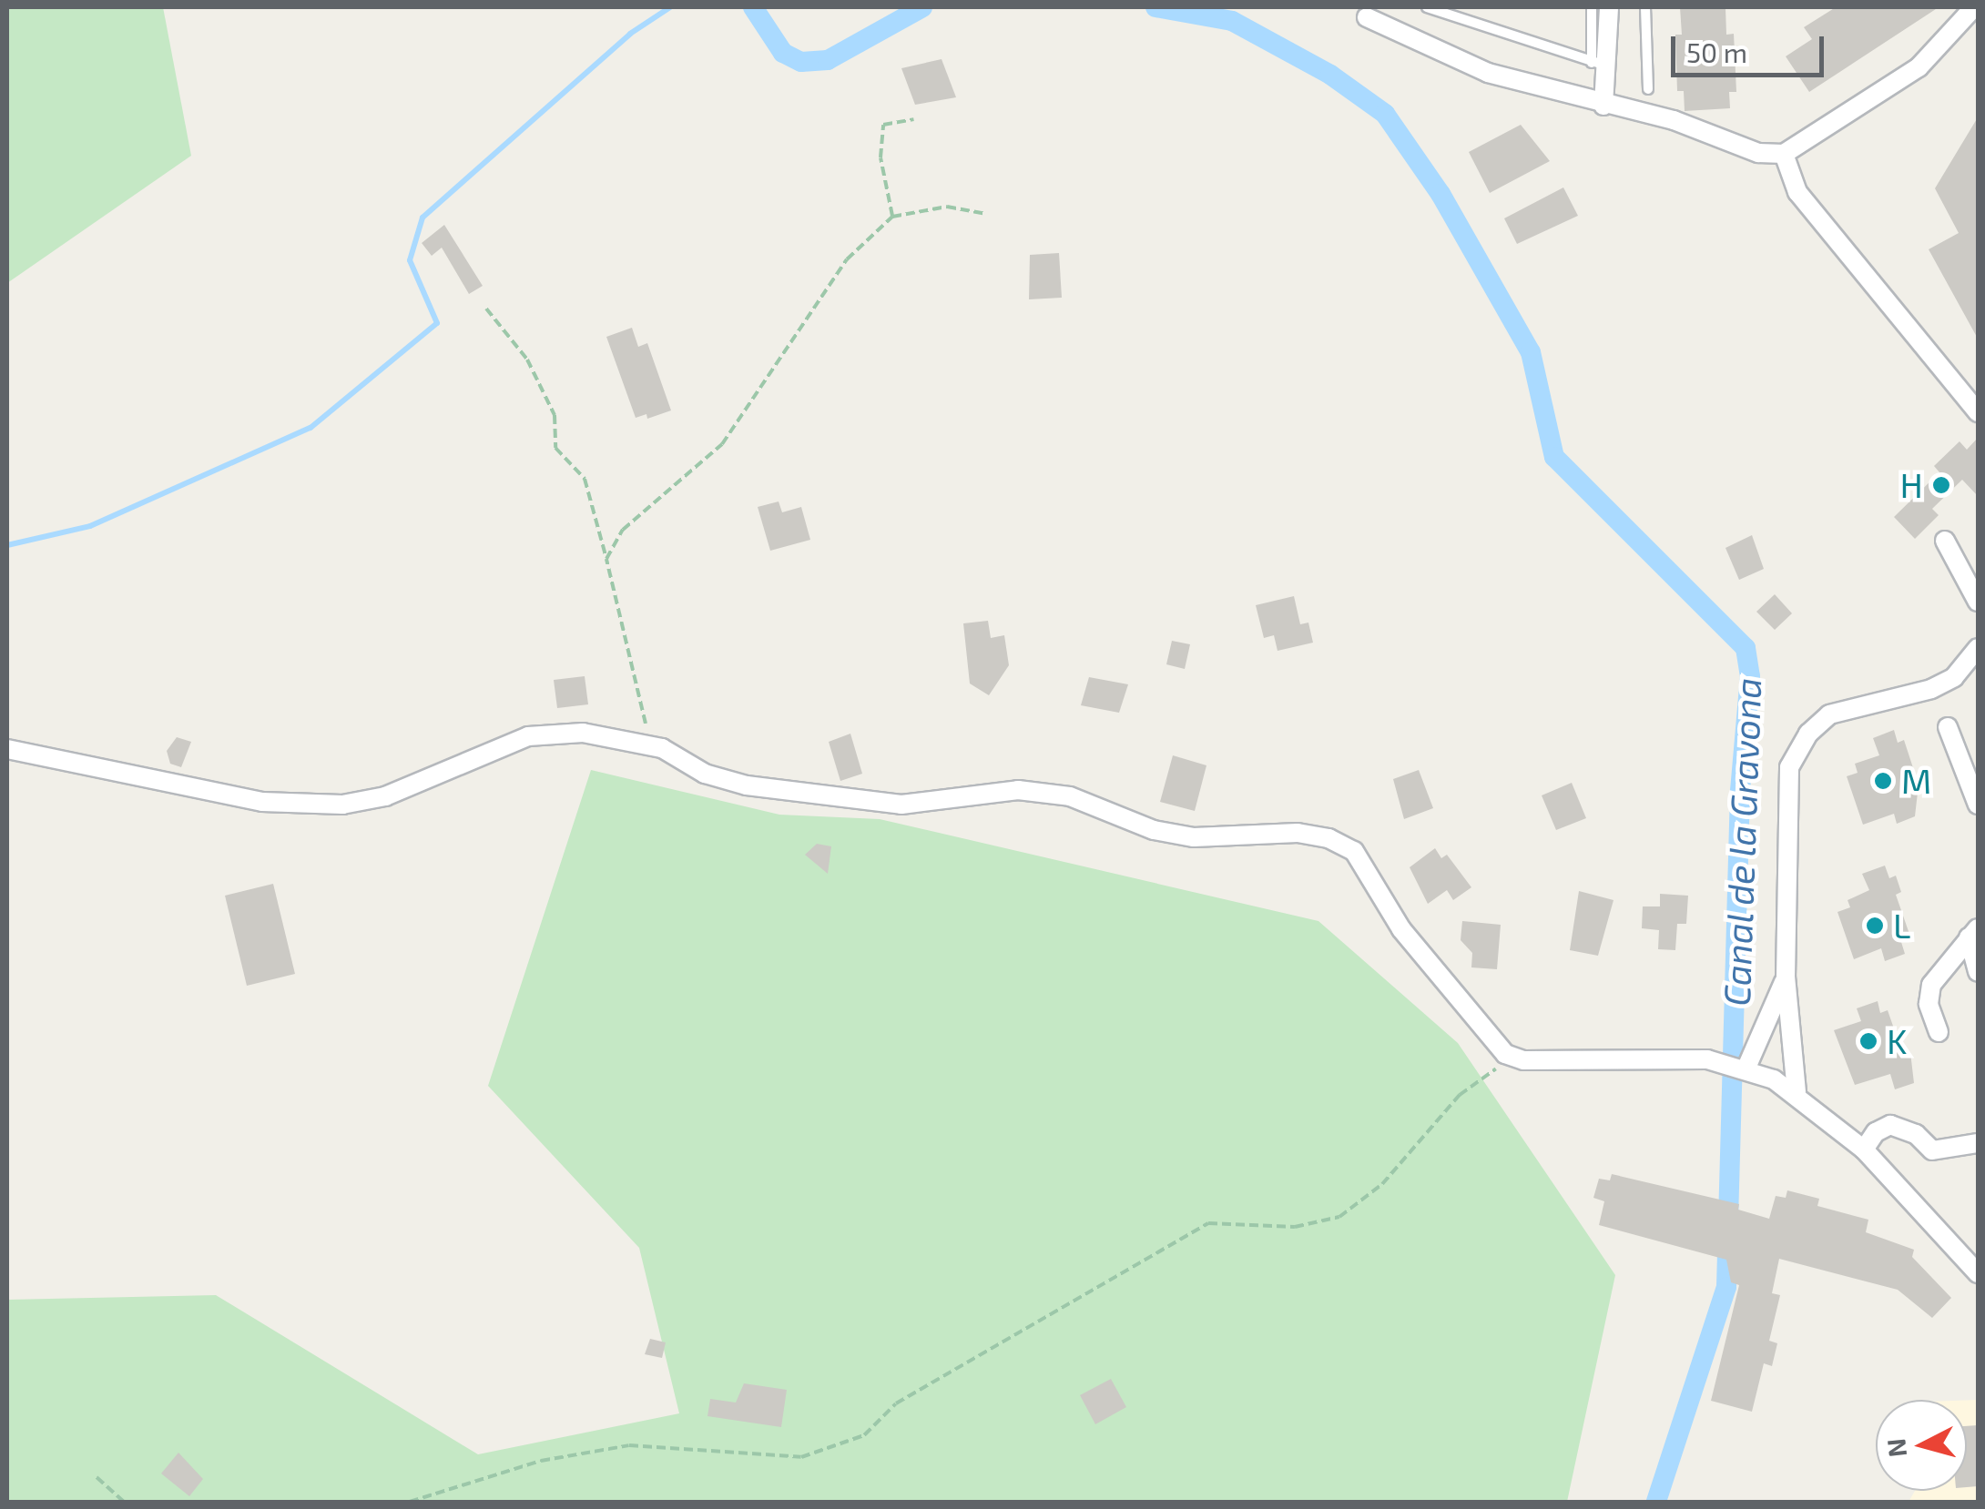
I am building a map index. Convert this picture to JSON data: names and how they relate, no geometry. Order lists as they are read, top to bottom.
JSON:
{
  "water": ["Canal de la Gravona"],
  "places": [
    "H",
    "M",
    "L",
    "K"
  ],
  "scale_bar": "50 m",
  "north": "left"
}
